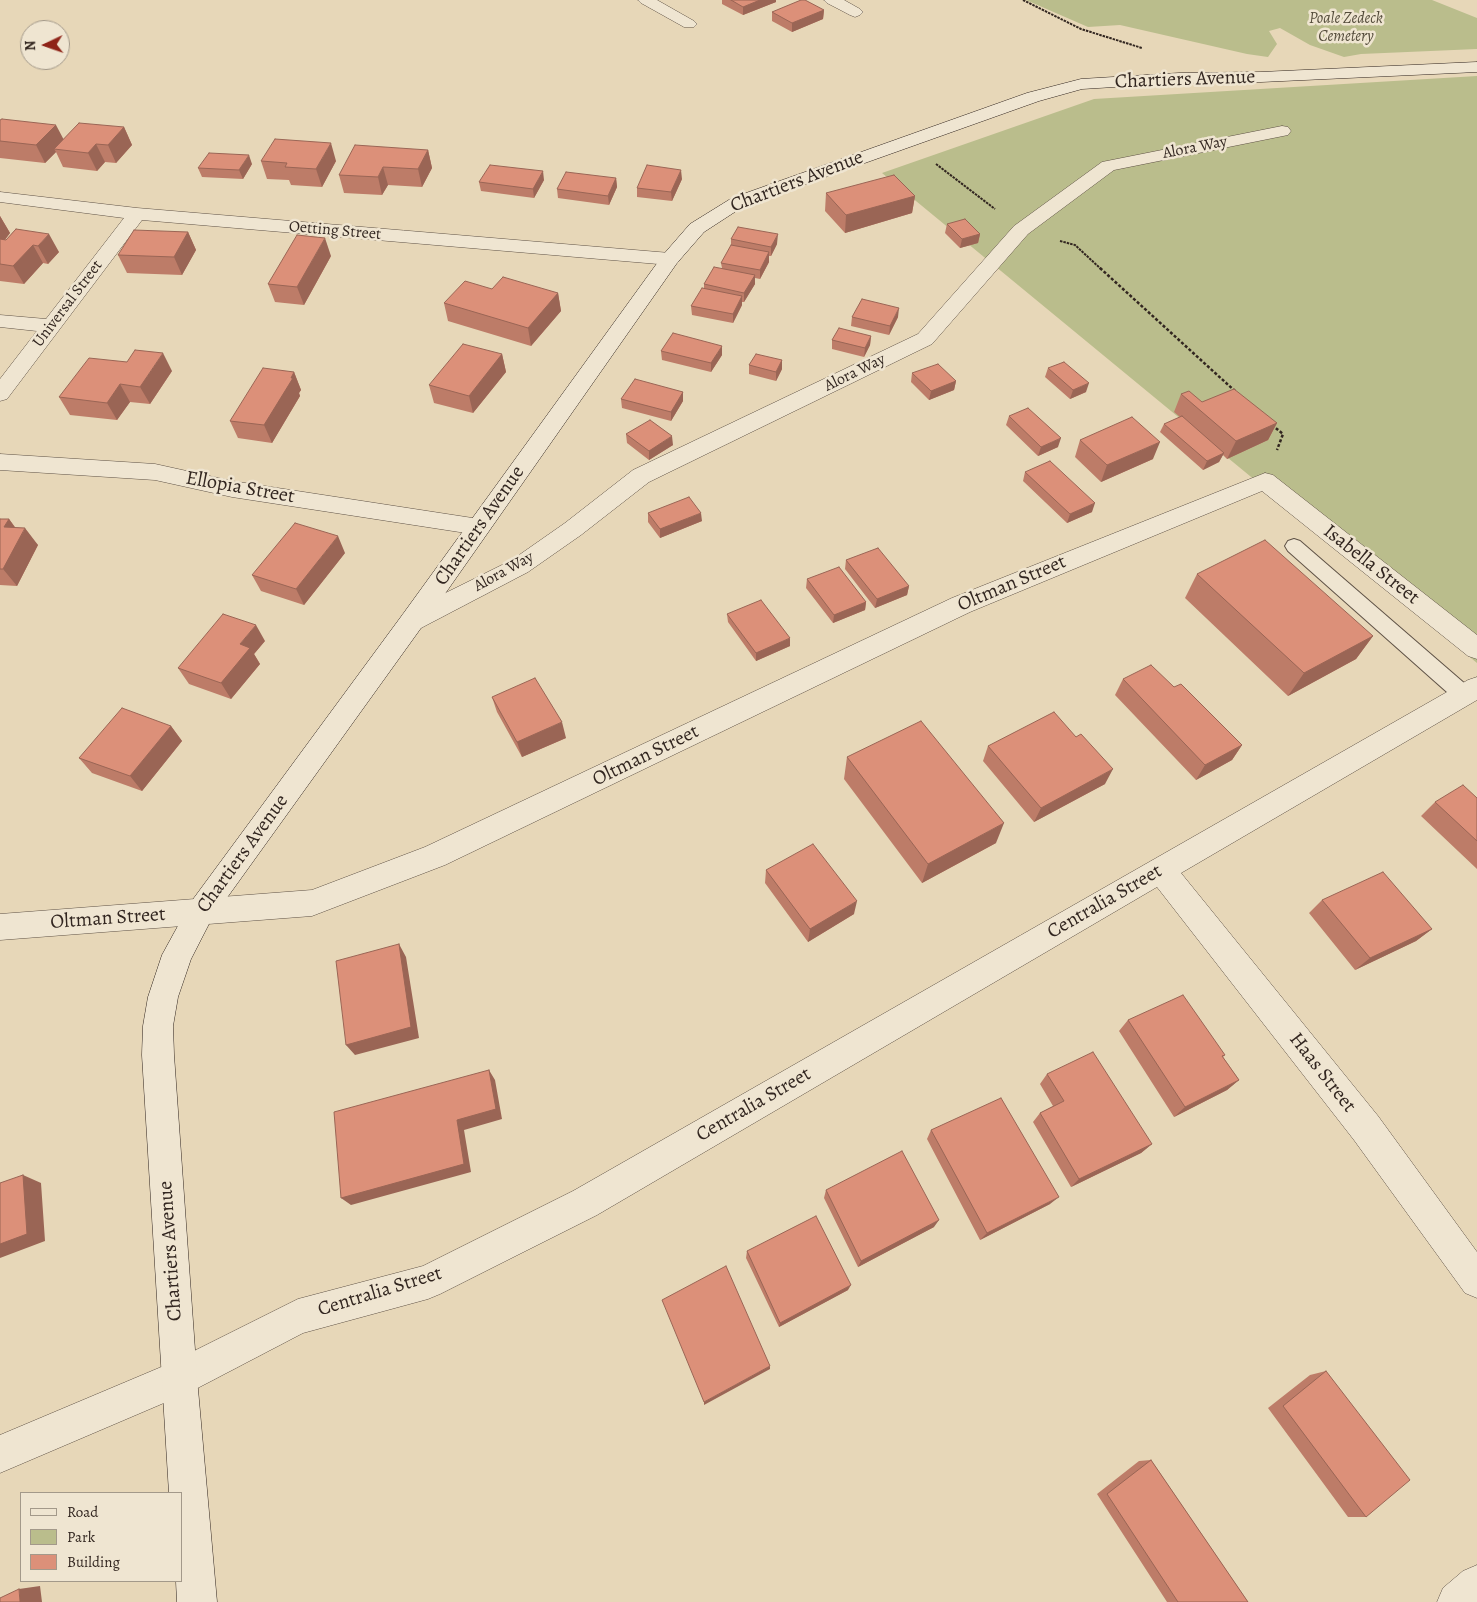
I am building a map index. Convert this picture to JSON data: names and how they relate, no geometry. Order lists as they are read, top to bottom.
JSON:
{
  "streets": {
    "street": [
      "Chartiers Avenue",
      "Alora Way",
      "Oetting Street",
      "Universal Street",
      "Ellopia Street",
      "Isabella Street",
      "Oltman Street",
      "Centralia Street",
      "Haas Street"
    ]
  },
  "crossings": [
    ["Chartiers Avenue", "Alora Way"],
    ["Chartiers Avenue", "Oetting Street"],
    ["Chartiers Avenue", "Ellopia Street"],
    ["Chartiers Avenue", "Oltman Street"],
    ["Chartiers Avenue", "Centralia Street"],
    ["Oetting Street", "Universal Street"],
    ["Isabella Street", "Oltman Street"],
    ["Centralia Street", "Haas Street"]
  ],
  "parks": ["Poale Zedeck Cemetery"],
  "legend": ["Road", "Park", "Building"],
  "north": "left"
}
